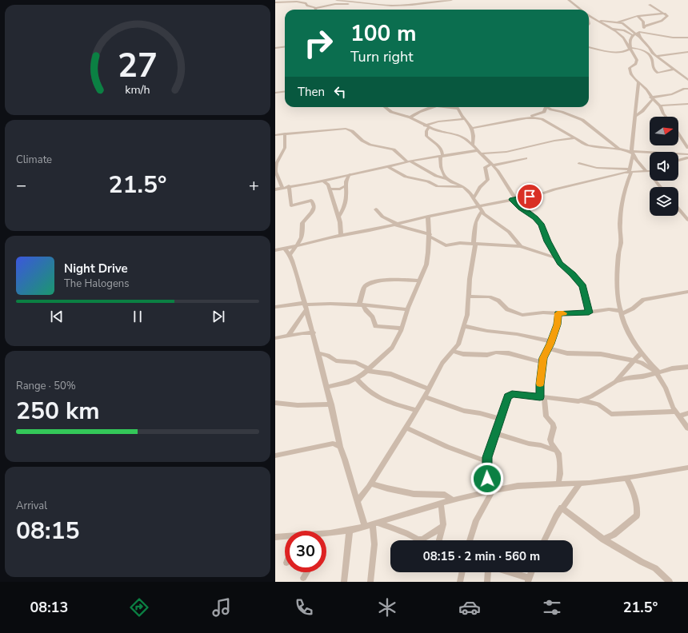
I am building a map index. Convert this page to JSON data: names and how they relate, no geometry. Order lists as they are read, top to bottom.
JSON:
{
  "north": "right",
  "page": {
    "turn": ["100 m", "Turn right"],
    "then": "Then",
    "tile": [
      "Climate",
      ["Range · 50%", "250 km"],
      ["Arrival", "08:15"]
    ],
    "heat": ["−", "21.5°", "+"],
    "song": ["Night Drive", "The Halogens"],
    "limit": "30",
    "trip": "08:15 · 2 min · 560 m",
    "tabs": ["08:13", "21.5°"],
    "gauge": ["27", "km/h"]
  }
}
